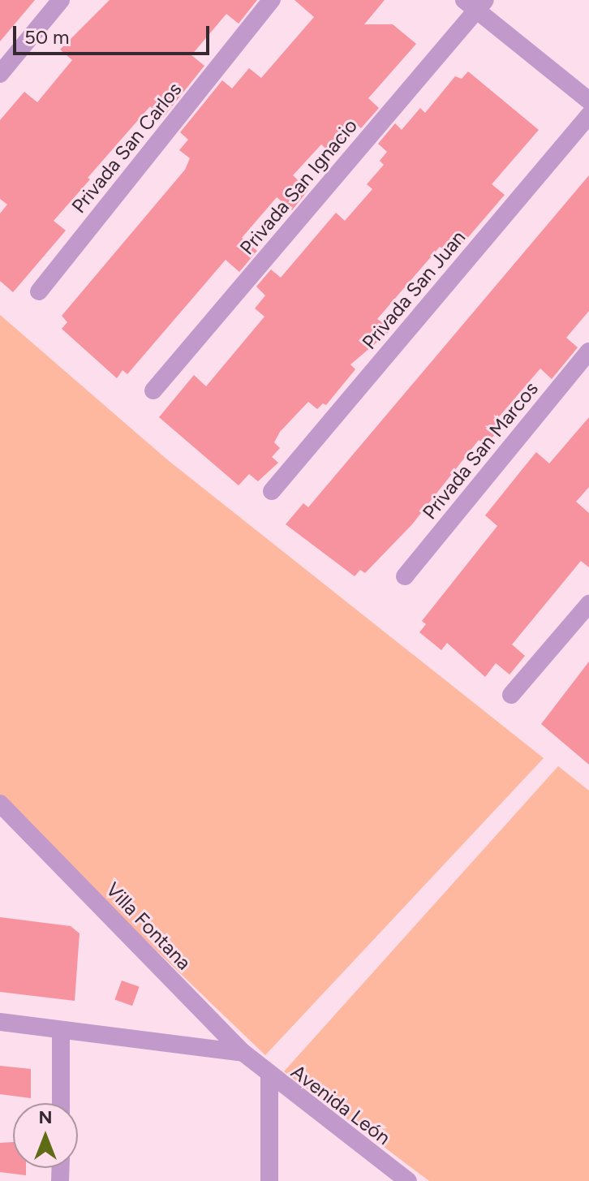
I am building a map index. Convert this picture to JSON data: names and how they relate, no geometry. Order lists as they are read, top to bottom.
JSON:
{
  "streets": {
    "street": [
      "Privada San Carlos",
      "Privada San Ignacio",
      "Privada San Juan",
      "Privada San Marcos",
      "Villa Fontana",
      "Avenida León"
    ]
  },
  "crossings": [
    ["Villa Fontana", "Avenida León"]
  ],
  "scale_bar": "50 m",
  "north": "top"
}
